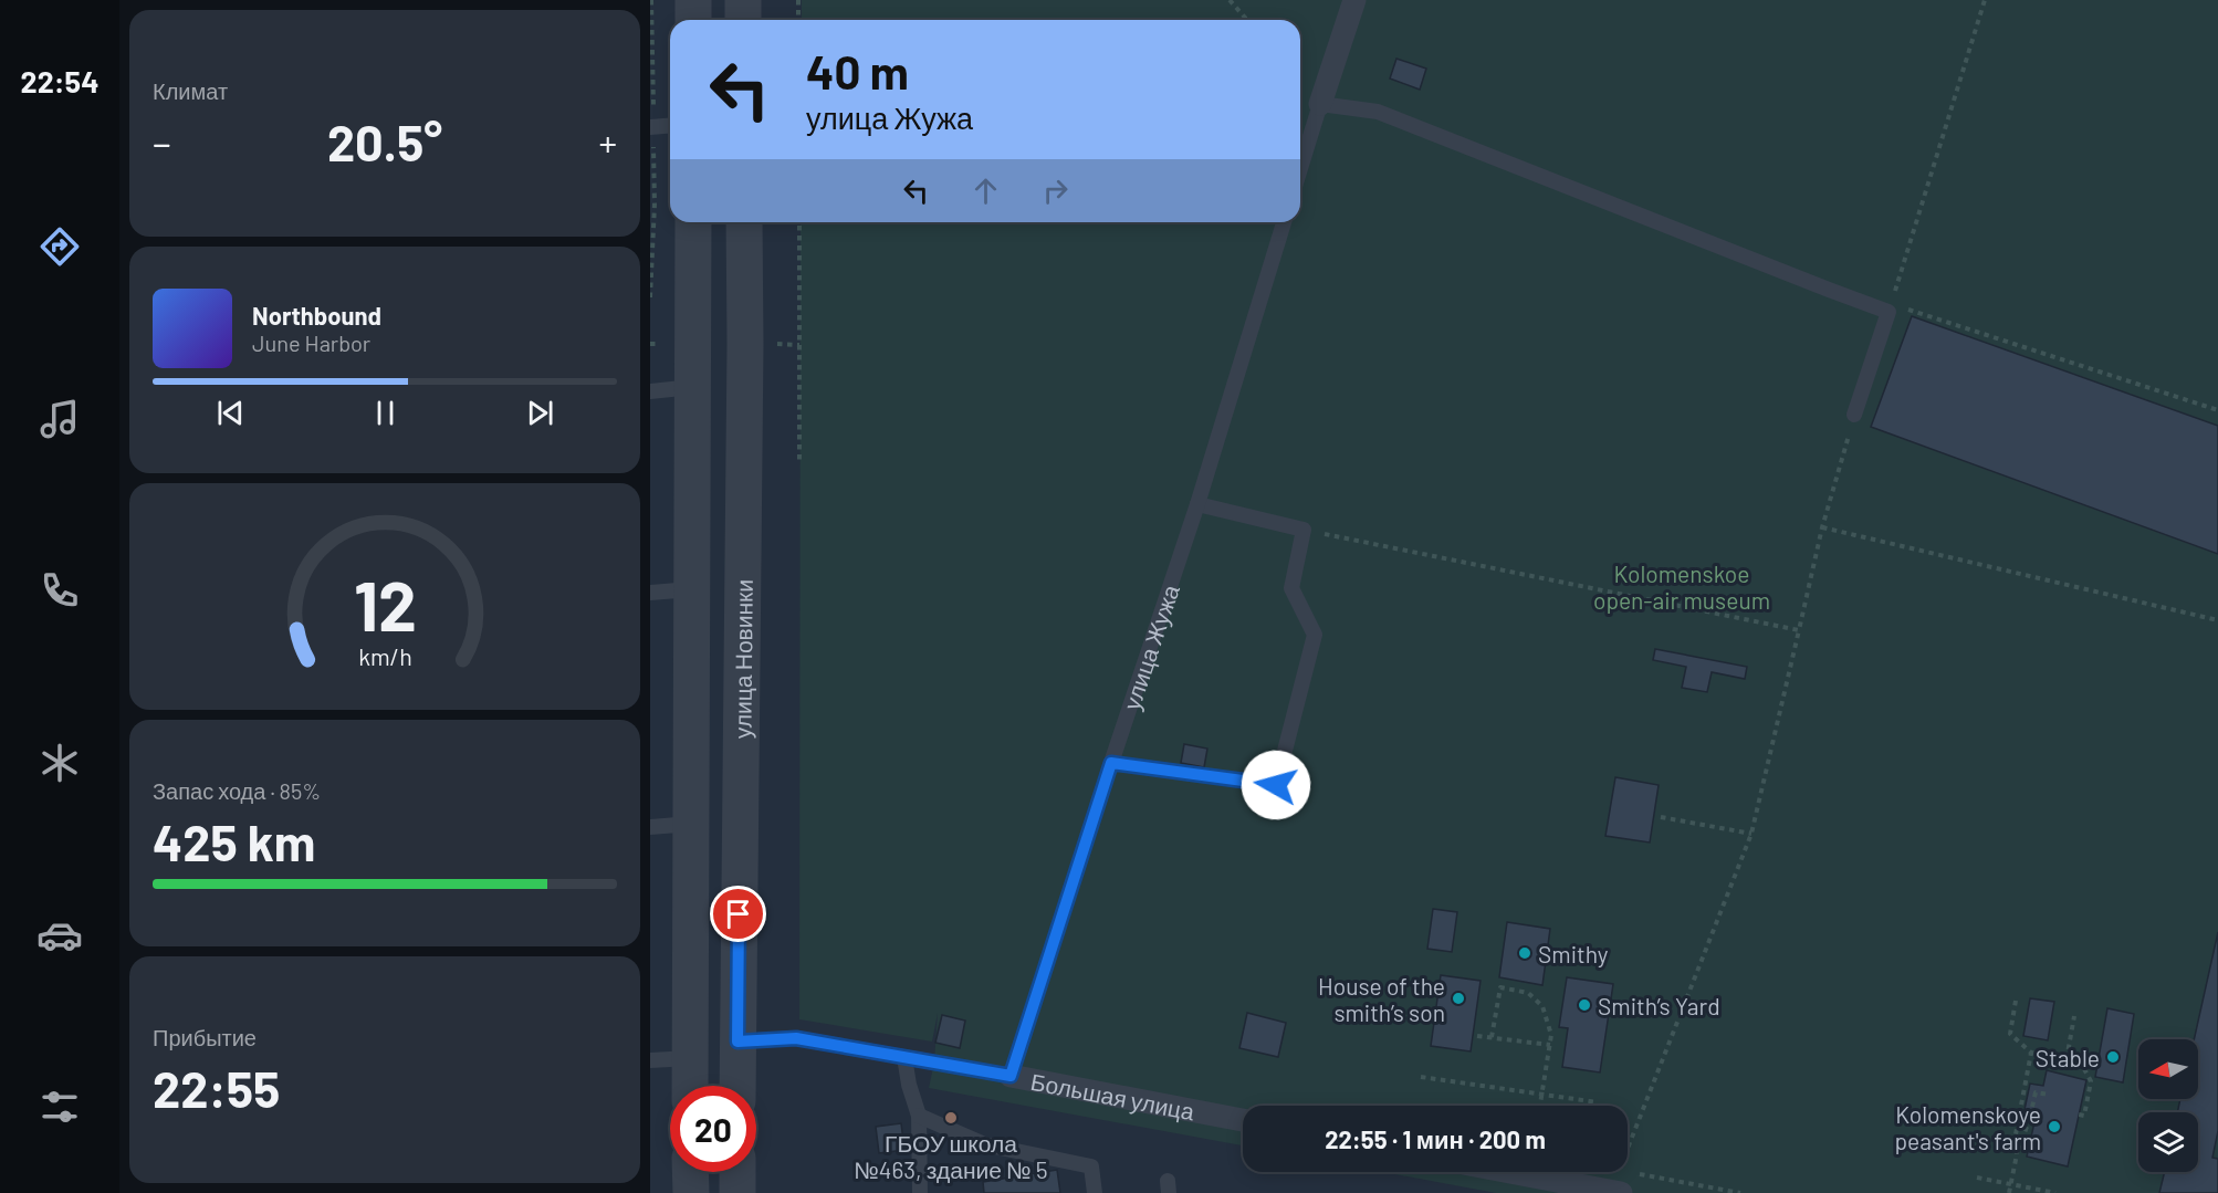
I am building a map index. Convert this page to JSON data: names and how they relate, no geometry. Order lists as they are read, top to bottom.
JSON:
{
  "streets": {
    "street": ["улица Новинки", "Большая улица"],
    "lane": ["улица Жужа"]
  },
  "crossings": [
    ["улица Жужа", "Большая улица"],
    ["улица Новинки", "Большая улица"]
  ],
  "parks": ["Kolomenskoe open-air museum"],
  "places": [
    "Smithy",
    "House of the smith’s son",
    "Smith’s Yard",
    "Stable",
    "ГБОУ школа №463, здание № 5",
    "Kolomenskoye peasant's farm"
  ],
  "north": "left",
  "page": {
    "tabs": "22:54",
    "tile": [
      "Климат",
      ["Запас хода · 85%", "425 km"],
      ["Прибытие", "22:55"]
    ],
    "turn": ["40 m", "улица Жужа"],
    "heat": ["−", "20.5°", "+"],
    "song": ["Northbound", "June Harbor"],
    "limit": "20",
    "trip": "22:55 · 1 мин · 200 m",
    "gauge": ["12", "km/h"]
  }
}
